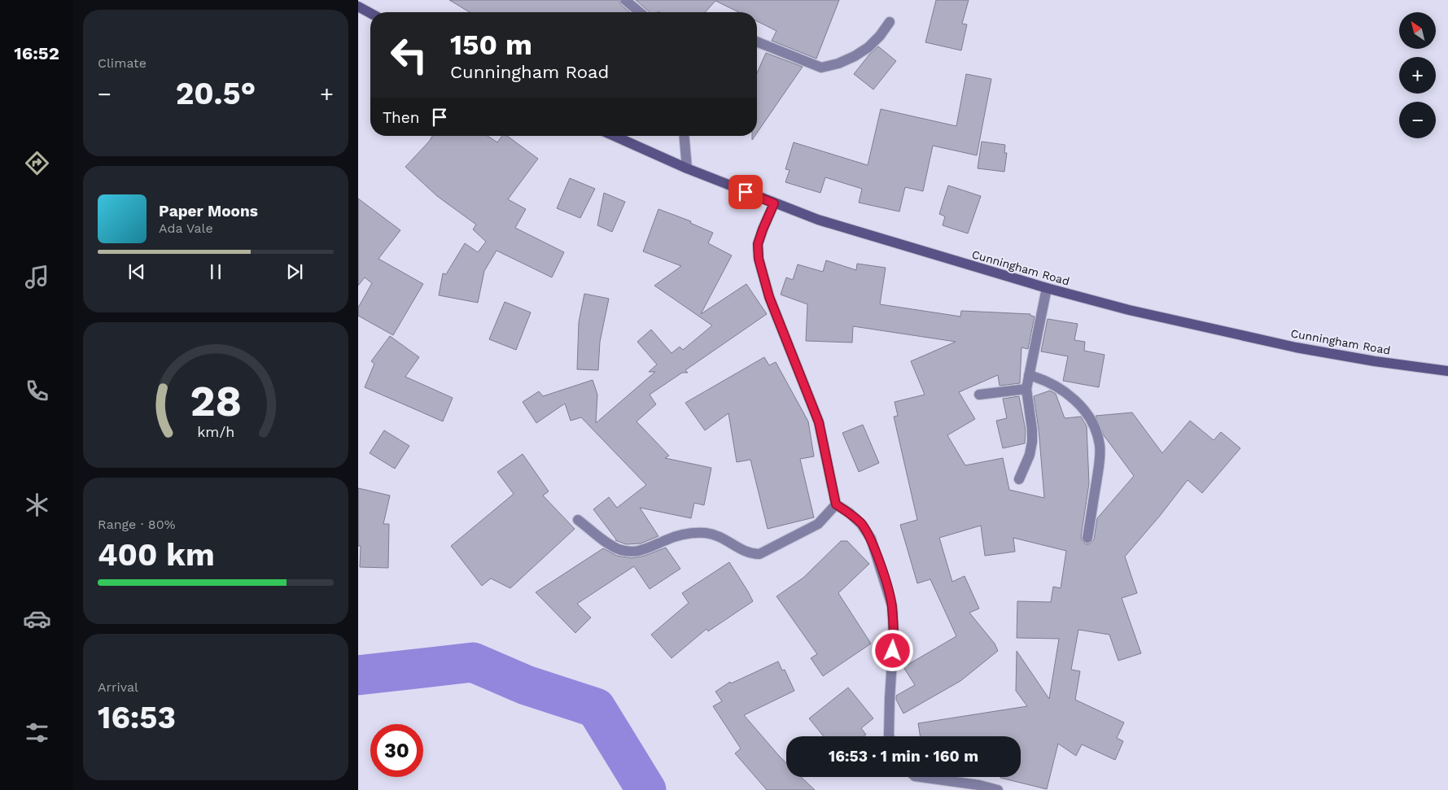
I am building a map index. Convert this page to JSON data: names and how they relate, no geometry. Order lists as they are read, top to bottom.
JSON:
{
  "streets": {
    "main road": ["Cunningham Road"]
  },
  "north": "top left",
  "page": {
    "tabs": "16:52",
    "tile": [
      "Climate",
      ["Range · 80%", "400 km"],
      ["Arrival", "16:53"]
    ],
    "map_buttons": ["+", "−"],
    "turn": ["150 m", "Cunningham Road"],
    "heat": ["−", "20.5°", "+"],
    "then": "Then",
    "song": ["Paper Moons", "Ada Vale"],
    "limit": "30",
    "trip": "16:53 · 1 min · 160 m",
    "gauge": ["28", "km/h"]
  }
}
